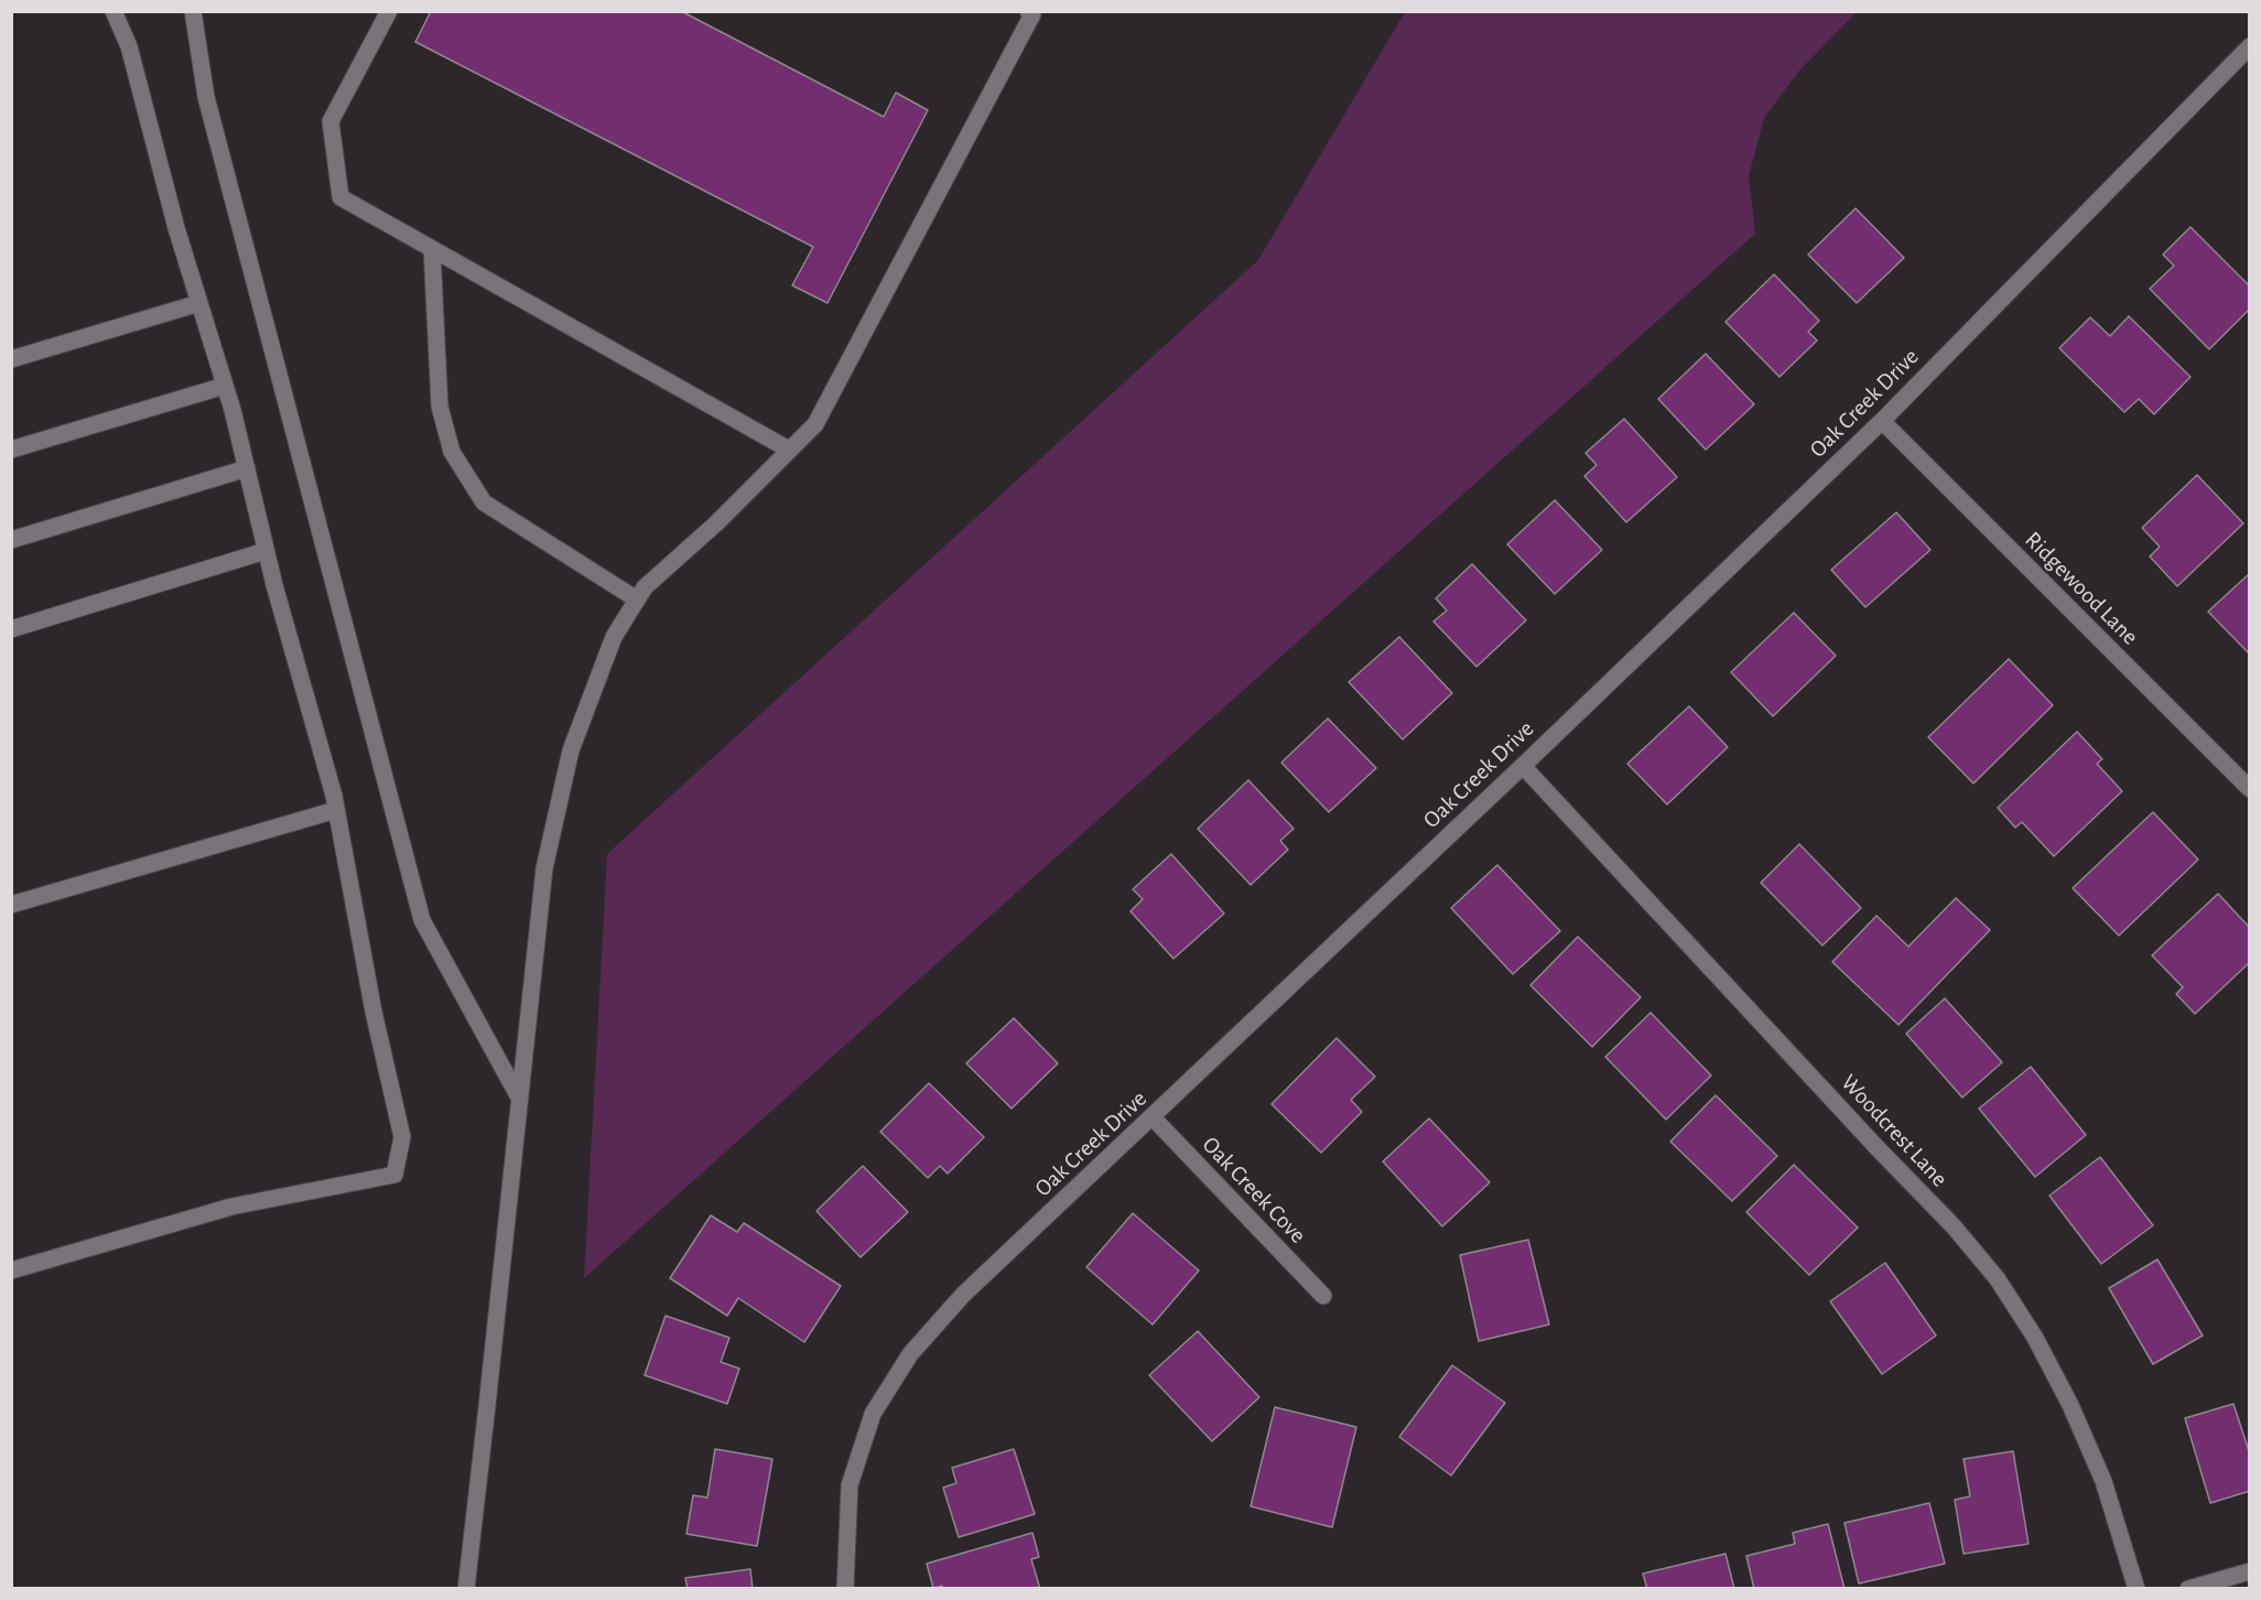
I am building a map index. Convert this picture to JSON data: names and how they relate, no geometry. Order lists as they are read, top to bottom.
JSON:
{
  "streets": {
    "street": [
      "Oak Creek Drive",
      "Ridgewood Lane",
      "Woodcrest Lane",
      "Oak Creek Cove"
    ]
  },
  "crossings": [
    ["Oak Creek Drive", "Ridgewood Lane"],
    ["Oak Creek Drive", "Woodcrest Lane"],
    ["Oak Creek Drive", "Oak Creek Cove"]
  ]
}
